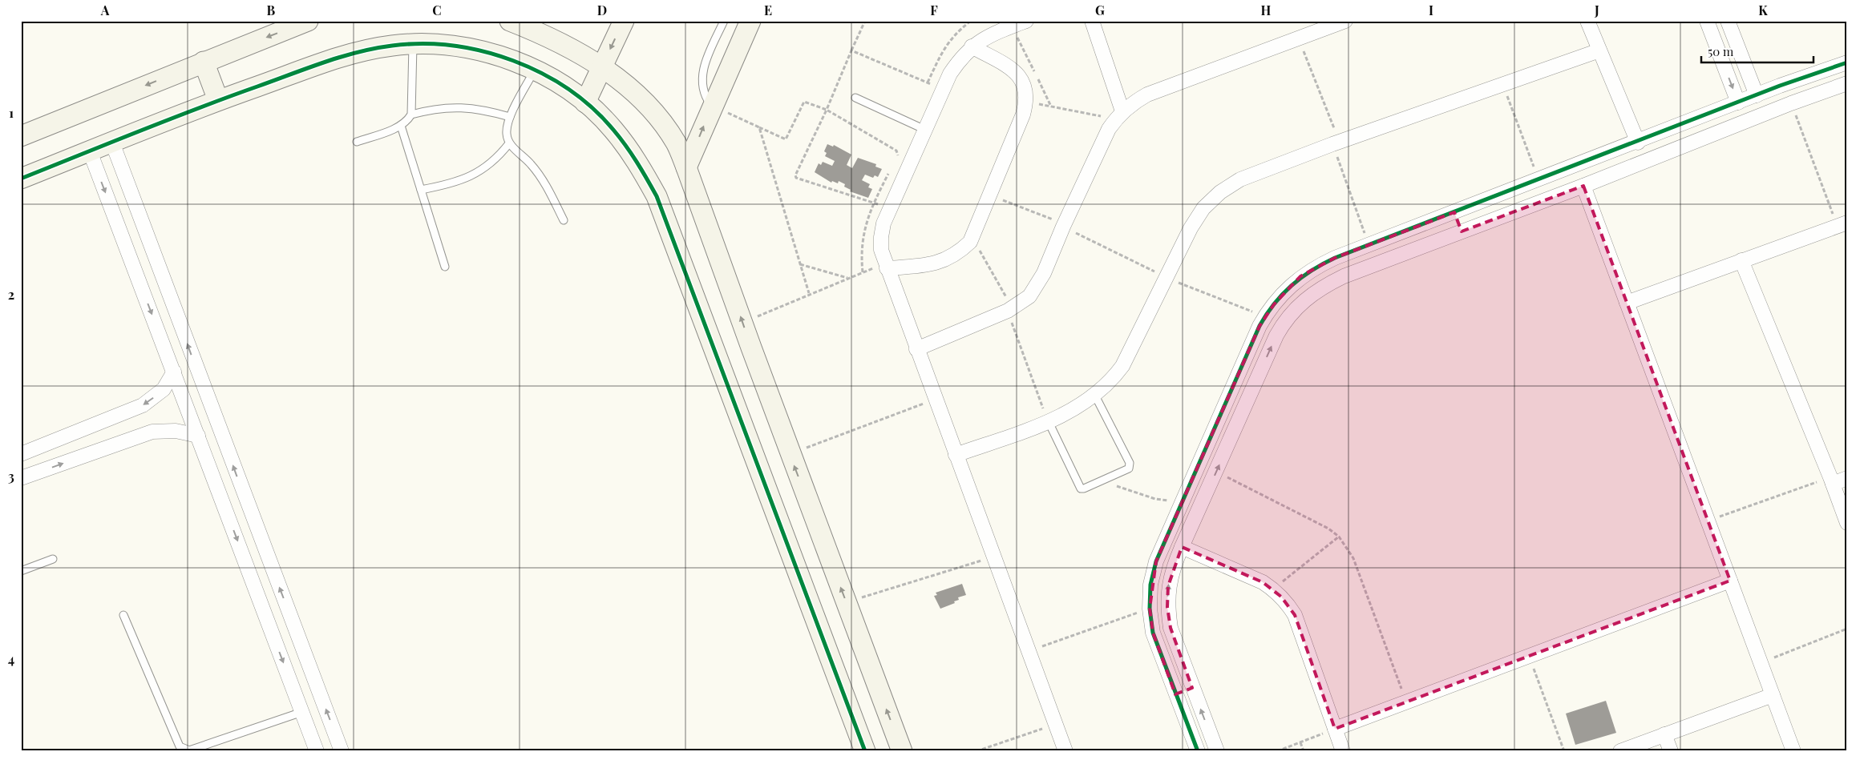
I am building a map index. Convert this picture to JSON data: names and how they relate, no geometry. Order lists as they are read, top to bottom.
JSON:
{
  "scale_bar": "50 m",
  "grid": {
    "columns": [
      "A",
      "B",
      "C",
      "D",
      "E",
      "F",
      "G",
      "H",
      "I",
      "J",
      "K"
    ],
    "rows": [
      "1",
      "2",
      "3",
      "4"
    ]
  }
}
